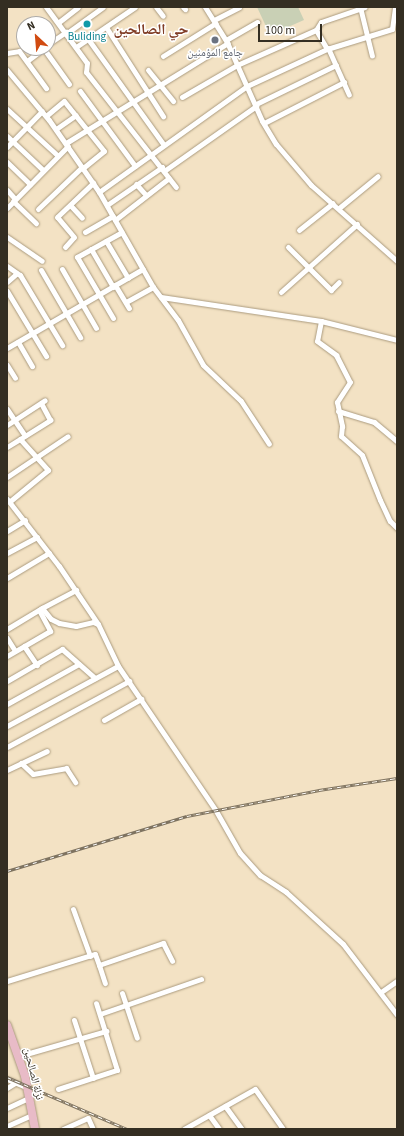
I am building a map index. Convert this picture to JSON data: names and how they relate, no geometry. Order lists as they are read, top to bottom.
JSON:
{
  "streets": {
    "main road": ["نزلة الصالحين"]
  },
  "districts": ["حي الصالحين"],
  "places": ["Buliding", "جامع المؤمنين"],
  "scale_bar": "100 m",
  "north": "top left"
}
